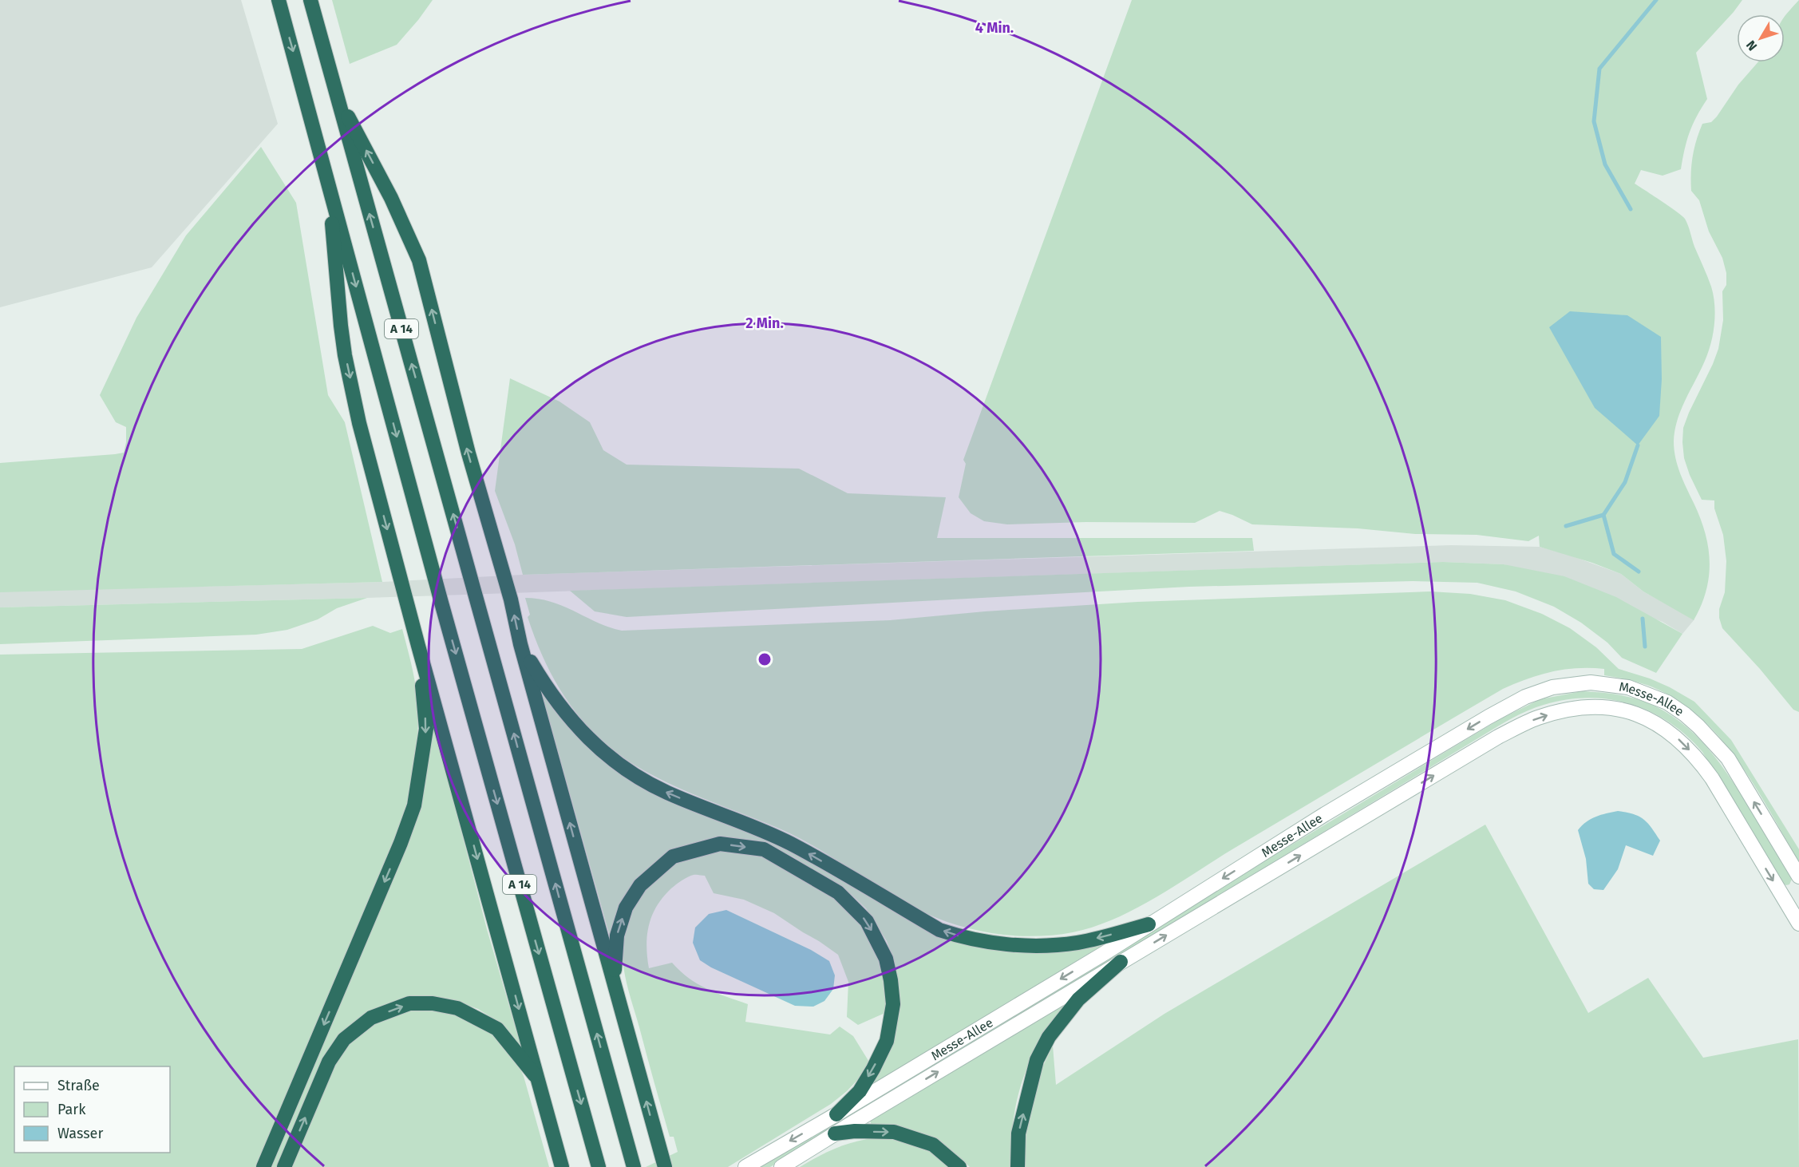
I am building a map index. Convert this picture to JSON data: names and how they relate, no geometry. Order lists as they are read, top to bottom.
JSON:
{
  "streets": {
    "highway": ["A 14"],
    "main road": ["Messe-Allee"]
  },
  "legend": ["Straße", "Park", "Wasser"],
  "north": "bottom left",
  "rings": ["4 Min.", "2 Min."]
}
